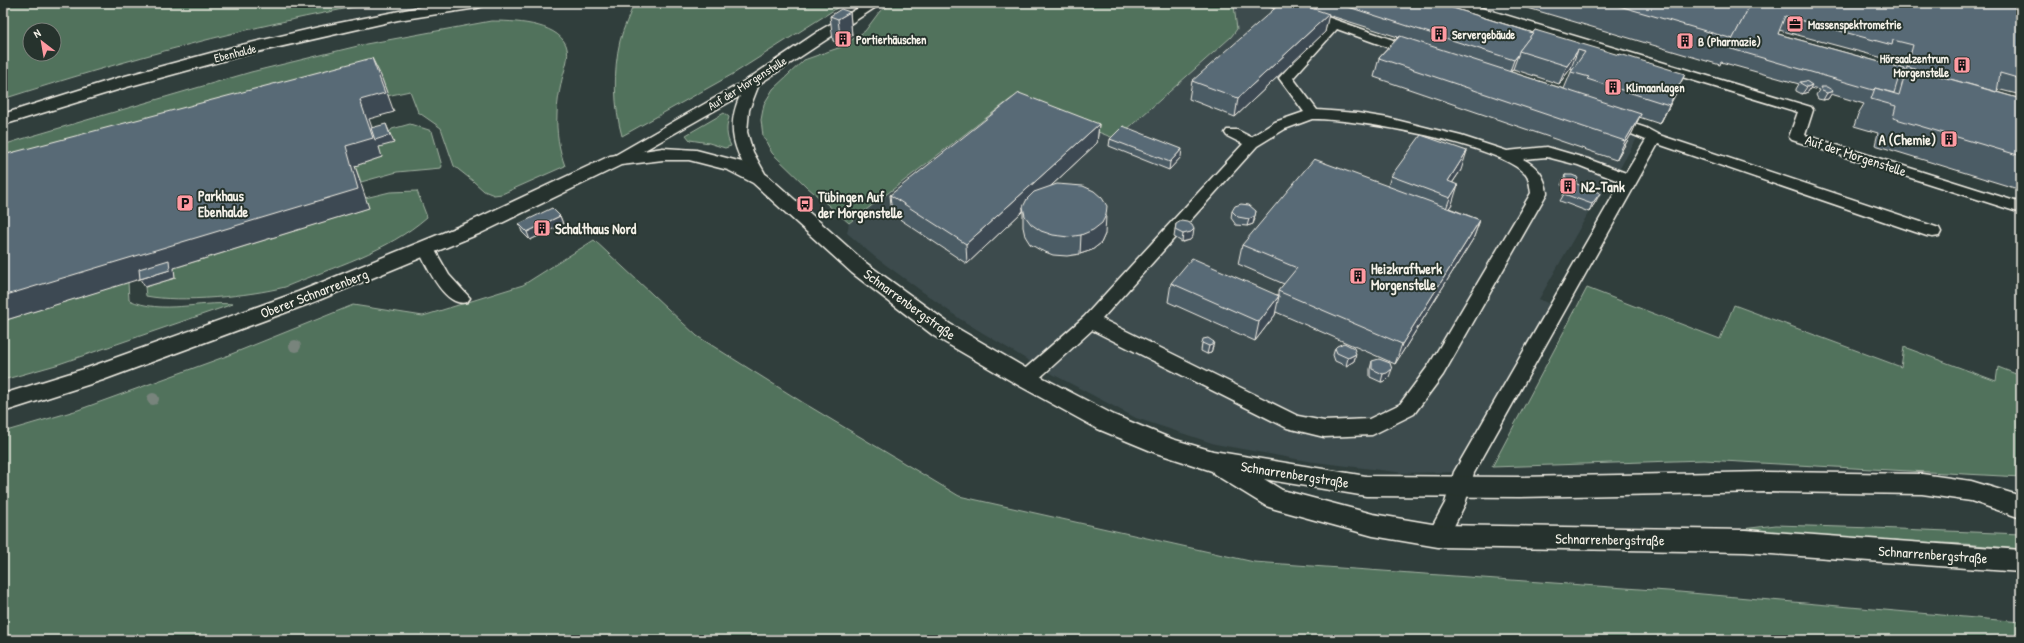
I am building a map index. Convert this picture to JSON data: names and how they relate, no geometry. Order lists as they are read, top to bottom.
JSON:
{
  "streets": {
    "street": ["Ebenhalde", "Oberer Schnarrenberg", "Schnarrenbergstraße"],
    "lane": ["Auf der Morgenstelle"]
  },
  "crossings": [
    ["Auf der Morgenstelle", "Oberer Schnarrenberg"],
    ["Auf der Morgenstelle", "Schnarrenbergstraße"],
    ["Oberer Schnarrenberg", "Schnarrenbergstraße"]
  ],
  "places": {
    "office": ["Massenspektrometrie"],
    "building": [
      "Servergebäude",
      "Portierhäuschen",
      "B (Pharmazie)",
      "Hörsaalzentrum Morgenstelle",
      "Klimaanlagen",
      "A (Chemie)",
      "N2-Tank",
      "Schalthaus Nord",
      "Heizkraftwerk Morgenstelle"
    ],
    "parking": ["Parkhaus Ebenhalde"],
    "bus stop": ["Tübingen Auf der Morgenstelle"]
  },
  "north": "top left"
}
